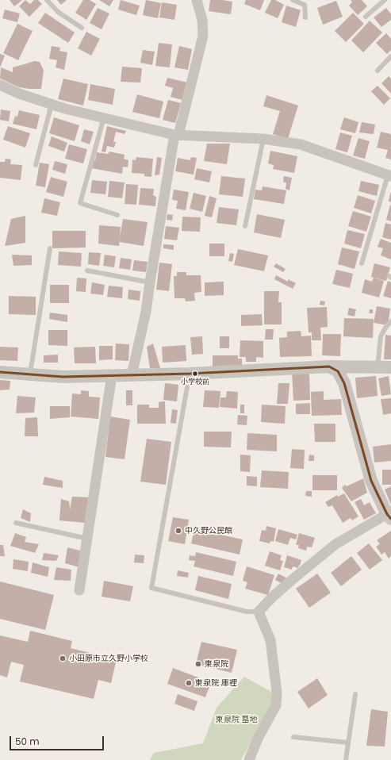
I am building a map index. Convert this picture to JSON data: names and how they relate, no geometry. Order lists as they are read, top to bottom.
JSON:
{
  "parks": ["東泉院 墓地"],
  "places": [
    "小学校前",
    "中久野公民館",
    "小田原市立久野小学校",
    "東泉院",
    "東泉院 庫裡"
  ],
  "scale_bar": "50 m"
}
